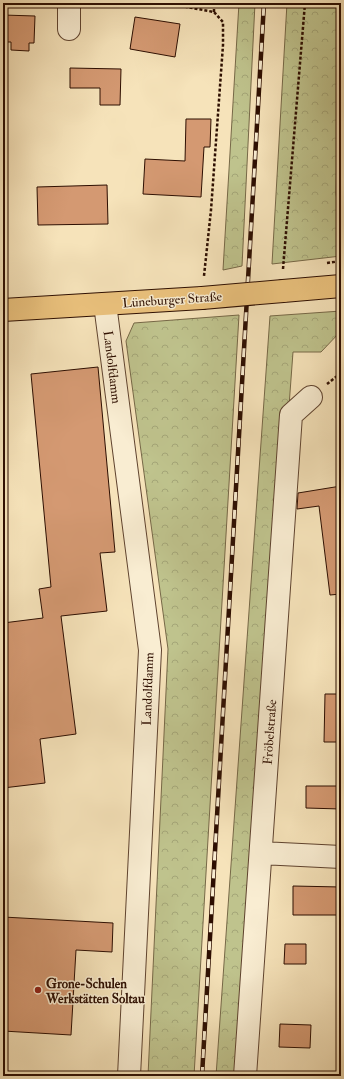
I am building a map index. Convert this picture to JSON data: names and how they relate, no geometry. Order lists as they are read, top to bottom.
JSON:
{
  "streets": {
    "main road": ["Lüneburger Straße"],
    "street": ["Landolfdamm", "Fröbelstraße"]
  },
  "crossings": [
    ["Lüneburger Straße", "Landolfdamm"]
  ],
  "places": ["Grone-Schulen Werkstätten Soltau"]
}
